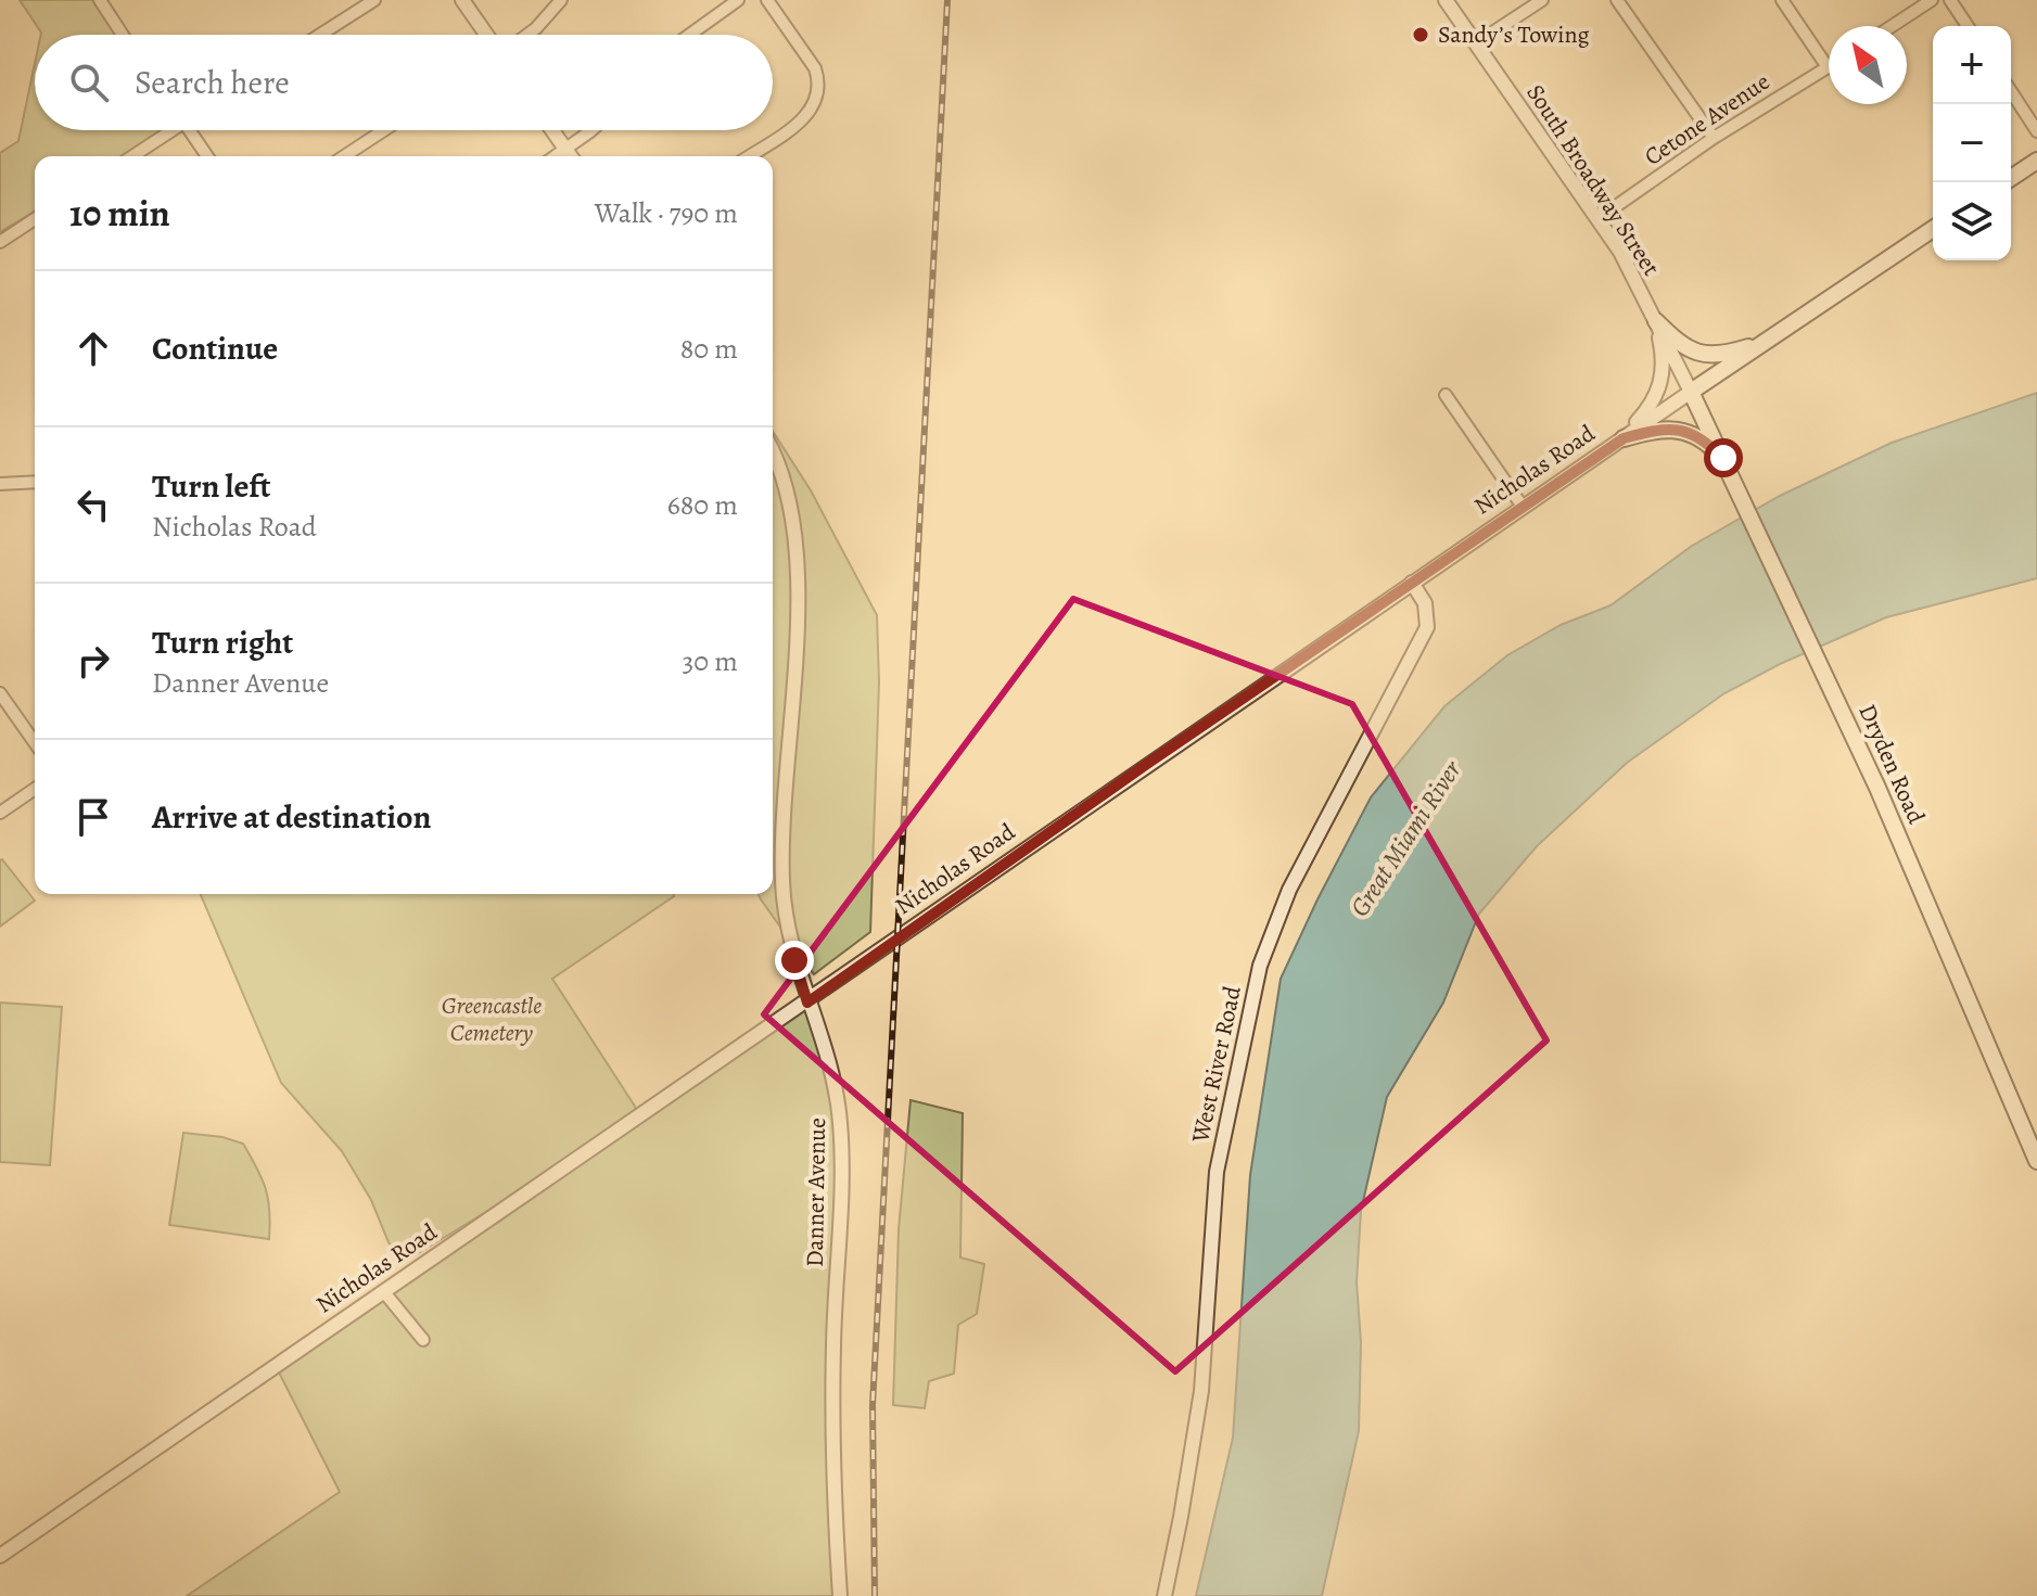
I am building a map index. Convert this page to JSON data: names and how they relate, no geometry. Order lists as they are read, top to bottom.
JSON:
{
  "streets": {
    "main road": ["Nicholas Road", "Dryden Road"],
    "street": [
      "Cetone Avenue",
      "South Broadway Street",
      "West River Road",
      "Danner Avenue"
    ]
  },
  "crossings": [
    ["Cetone Avenue", "South Broadway Street"],
    ["South Broadway Street", "Nicholas Road"],
    ["South Broadway Street", "Dryden Road"],
    ["Nicholas Road", "Dryden Road"],
    ["Nicholas Road", "West River Road"],
    ["Nicholas Road", "Danner Avenue"]
  ],
  "water": ["Great Miami River"],
  "parks": ["Greencastle Cemetery"],
  "places": ["Sandy’s Towing"],
  "north": "top left",
  "page": {
    "map_buttons": ["+", "−"],
    "search": "Search here",
    "heading": ["10 min", "Walk · 790 m"],
    "list": [
      ["Continue", "80 m"],
      ["Turn left", "Nicholas Road", "680 m"],
      ["Turn right", "Danner Avenue", "30 m"],
      "Arrive at destination"
    ]
  }
}
